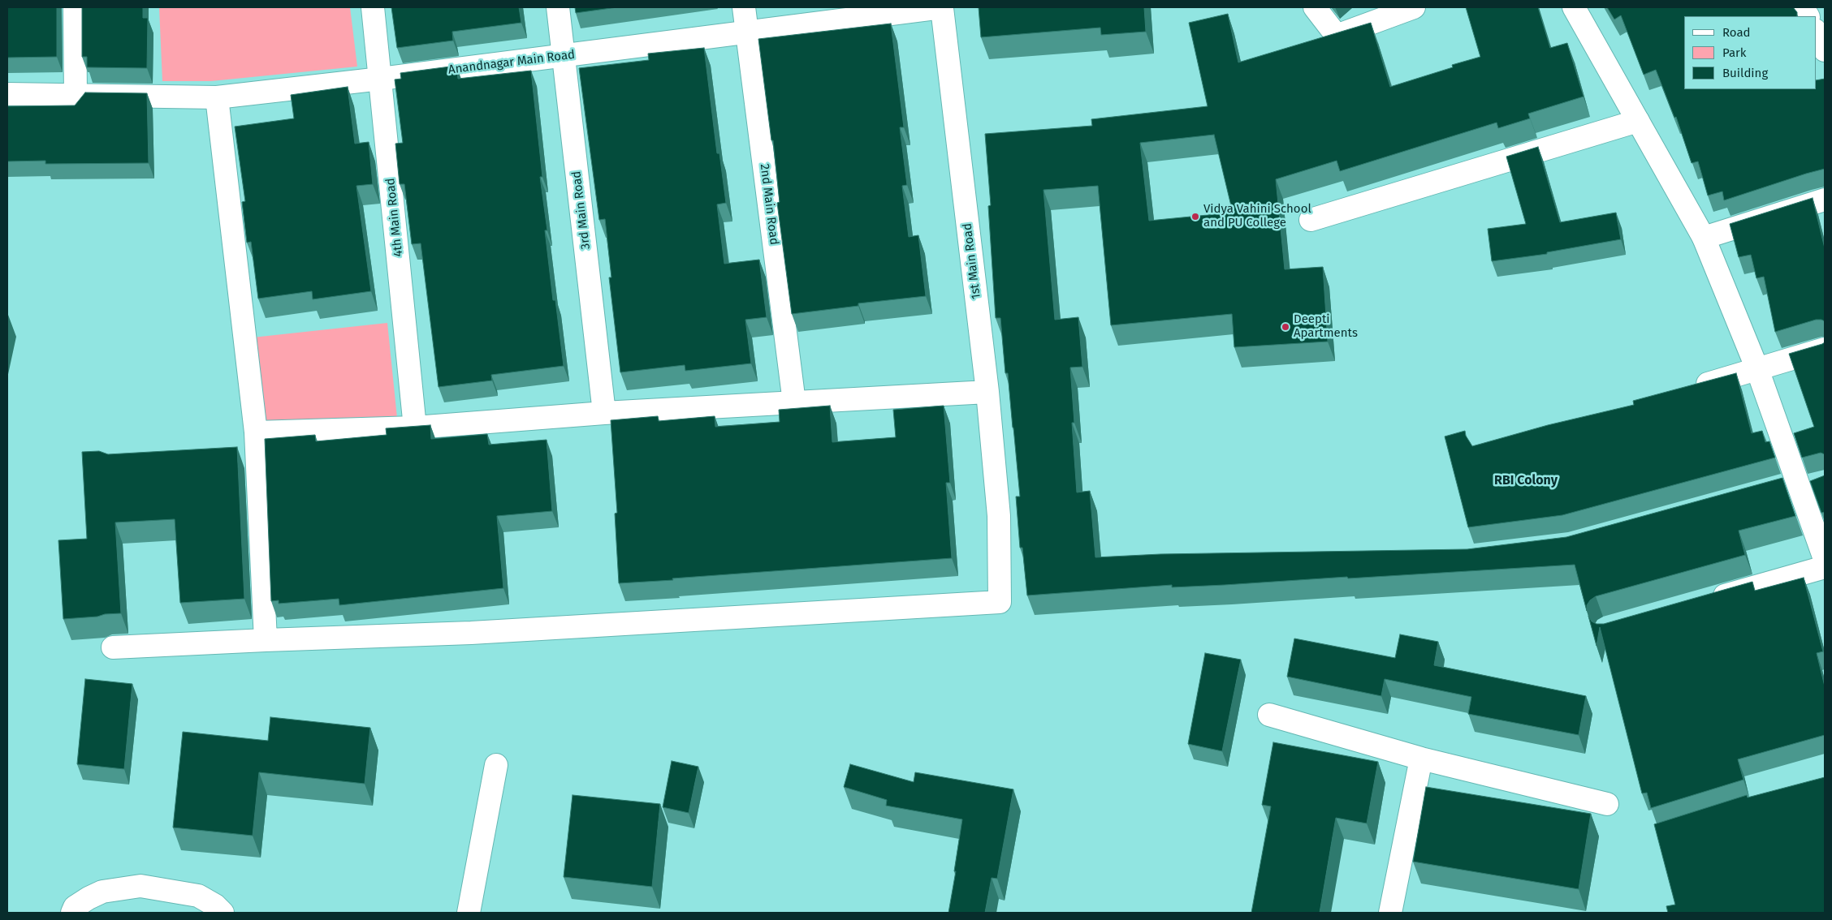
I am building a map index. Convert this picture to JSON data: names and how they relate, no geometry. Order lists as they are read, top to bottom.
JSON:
{
  "streets": {
    "street": [
      "Anandnagar Main Road",
      "2nd Main Road",
      "3rd Main Road",
      "4th Main Road",
      "1st Main Road"
    ]
  },
  "crossings": [
    ["Anandnagar Main Road", "2nd Main Road"],
    ["Anandnagar Main Road", "3rd Main Road"],
    ["Anandnagar Main Road", "4th Main Road"],
    ["Anandnagar Main Road", "1st Main Road"]
  ],
  "districts": ["RBI Colony"],
  "places": ["Vidya Vahini School and PU College", "Deepti Apartments"],
  "legend": ["Road", "Park", "Building"]
}
